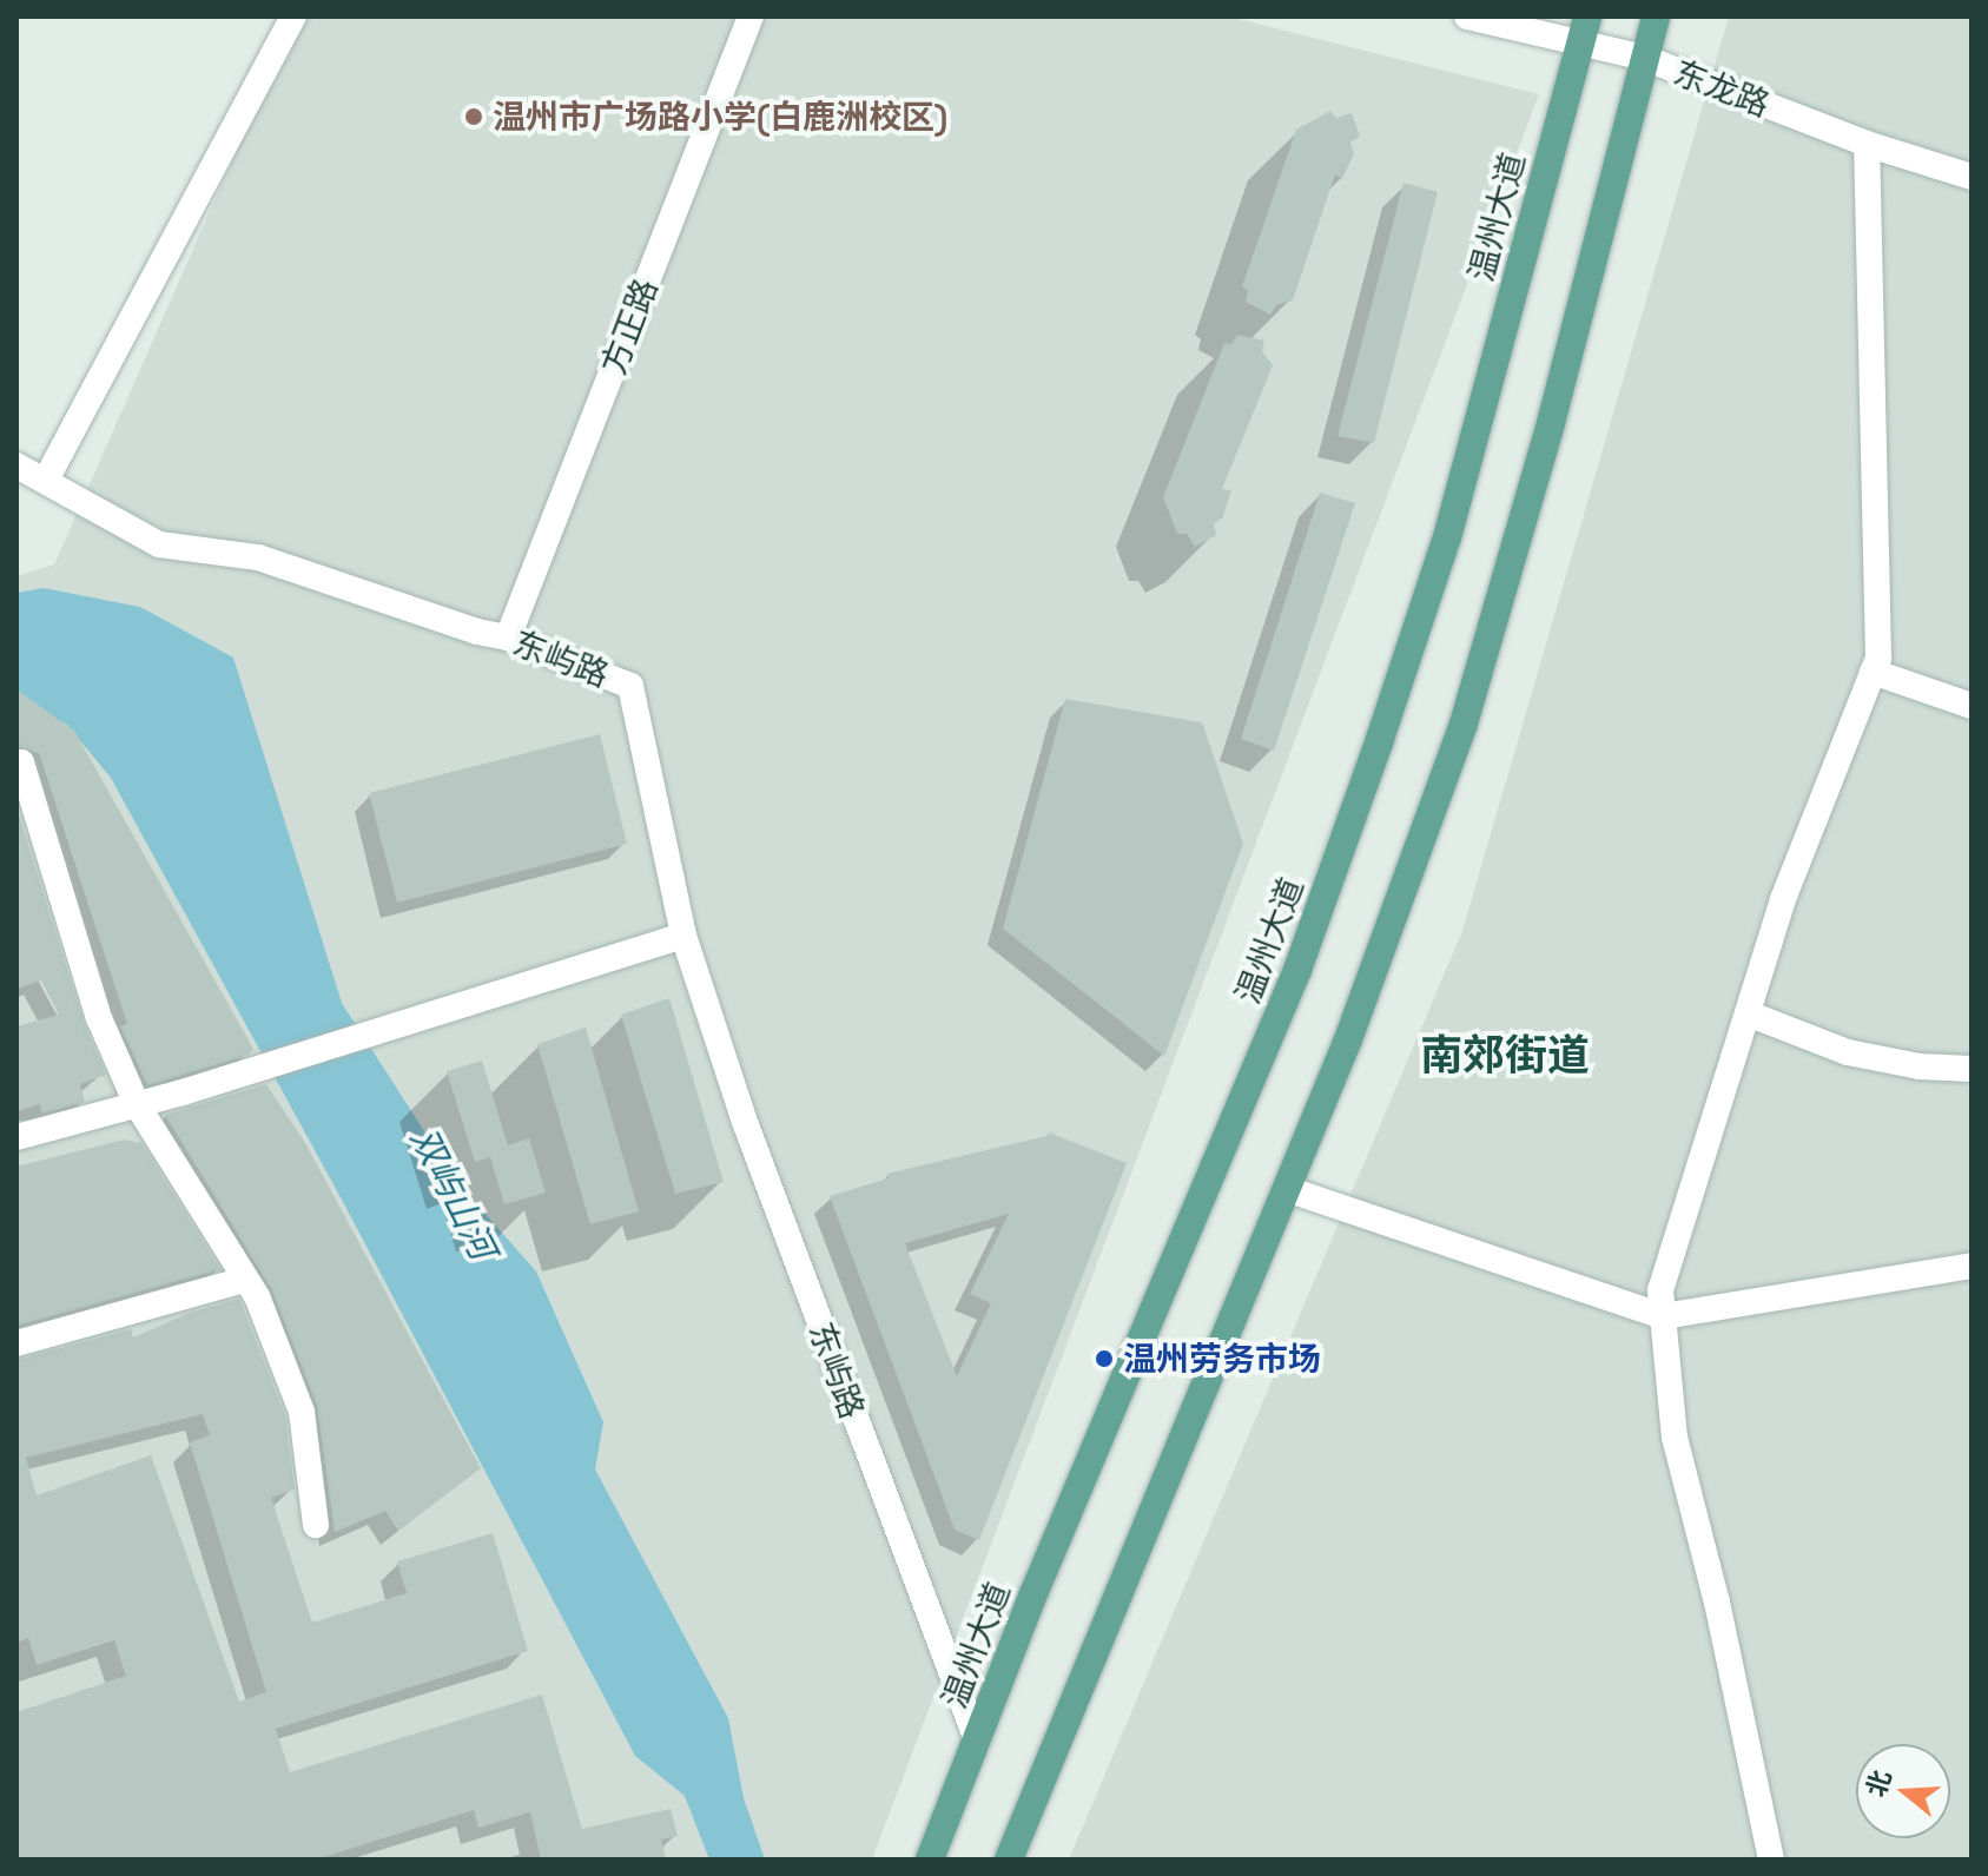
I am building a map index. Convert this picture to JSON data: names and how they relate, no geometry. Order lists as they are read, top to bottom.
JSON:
{
  "streets": {
    "main road": ["温州大道"],
    "street": ["东龙路", "方正路", "东屿路"]
  },
  "crossings": [
    ["东龙路", "温州大道"],
    ["温州大道", "东屿路"],
    ["方正路", "东屿路"]
  ],
  "districts": ["南郊街道"],
  "water": ["双屿山河"],
  "places": ["温州市广场路小学(白鹿洲校区)", "温州劳务市场"],
  "north": "left"
}
